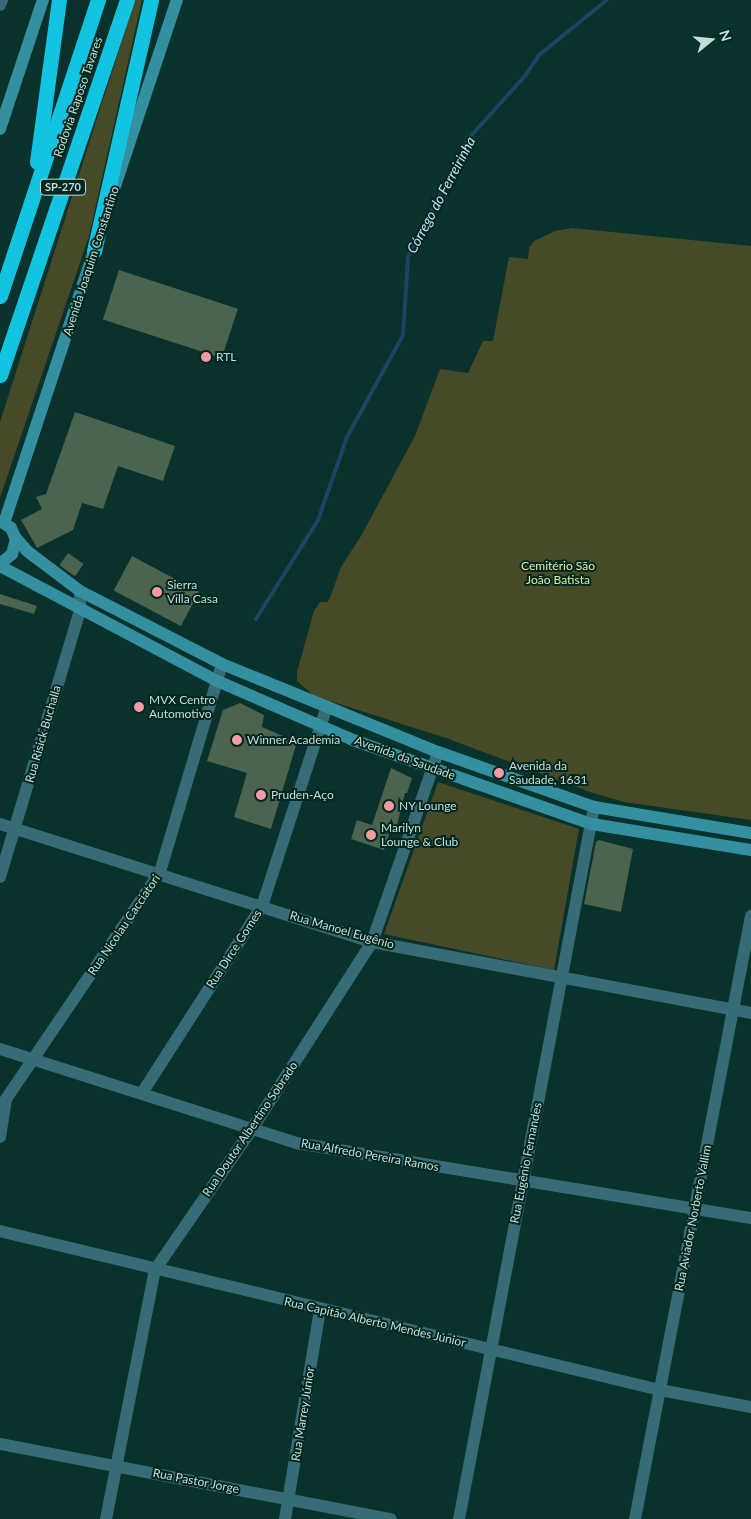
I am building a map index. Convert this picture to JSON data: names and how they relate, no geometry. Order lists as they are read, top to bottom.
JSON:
{
  "streets": {
    "highway": ["Rodovia Raposo Tavares", "SP-270"],
    "street": [
      "Avenida Joaquim Constantino",
      "Rua Risick Buchalla",
      "Avenida da Saudade",
      "Rua Nicolau Cacciatori",
      "Rua Manoel Eugênio",
      "Rua Dirce Gomes",
      "Rua Doutor Albertino Sobrado",
      "Rua Alfredo Pereira Ramos",
      "Rua Eugênio Fernandes",
      "Rua Aviador Norberto Vallim",
      "Rua Capitão Alberto Mendes Júnior",
      "Rua Marrey Júnior",
      "Rua Pastor Jorge"
    ]
  },
  "crossings": [
    ["Avenida Joaquim Constantino", "Avenida da Saudade"],
    ["Rua Risick Buchalla", "Avenida da Saudade"],
    ["Rua Risick Buchalla", "Rua Manoel Eugênio"],
    ["Avenida da Saudade", "Rua Nicolau Cacciatori"],
    ["Avenida da Saudade", "Rua Dirce Gomes"],
    ["Avenida da Saudade", "Rua Doutor Albertino Sobrado"],
    ["Avenida da Saudade", "Rua Eugênio Fernandes"],
    ["Rua Nicolau Cacciatori", "Rua Manoel Eugênio"],
    ["Rua Nicolau Cacciatori", "Rua Alfredo Pereira Ramos"],
    ["Rua Manoel Eugênio", "Rua Dirce Gomes"],
    ["Rua Manoel Eugênio", "Rua Doutor Albertino Sobrado"],
    ["Rua Manoel Eugênio", "Rua Eugênio Fernandes"],
    ["Rua Manoel Eugênio", "Rua Aviador Norberto Vallim"],
    ["Rua Dirce Gomes", "Rua Alfredo Pereira Ramos"],
    ["Rua Doutor Albertino Sobrado", "Rua Alfredo Pereira Ramos"],
    ["Rua Doutor Albertino Sobrado", "Rua Capitão Alberto Mendes Júnior"],
    ["Rua Doutor Albertino Sobrado", "Rua Pastor Jorge"],
    ["Rua Alfredo Pereira Ramos", "Rua Eugênio Fernandes"],
    ["Rua Alfredo Pereira Ramos", "Rua Aviador Norberto Vallim"],
    ["Rua Eugênio Fernandes", "Rua Capitão Alberto Mendes Júnior"],
    ["Rua Aviador Norberto Vallim", "Rua Capitão Alberto Mendes Júnior"],
    ["Rua Capitão Alberto Mendes Júnior", "Rua Marrey Júnior"],
    ["Rua Marrey Júnior", "Rua Pastor Jorge"]
  ],
  "water": ["Córrego do Ferreirinha"],
  "parks": ["Cemitério São João Batista"],
  "places": [
    "RTL",
    "Sierra Villa Casa",
    "MVX Centro Automotivo",
    "Winner Academia",
    "Avenida da Saudade, 1631",
    "Pruden-Aço",
    "NY Lounge",
    "Marilyn Lounge & Club"
  ],
  "north": "right"
}
